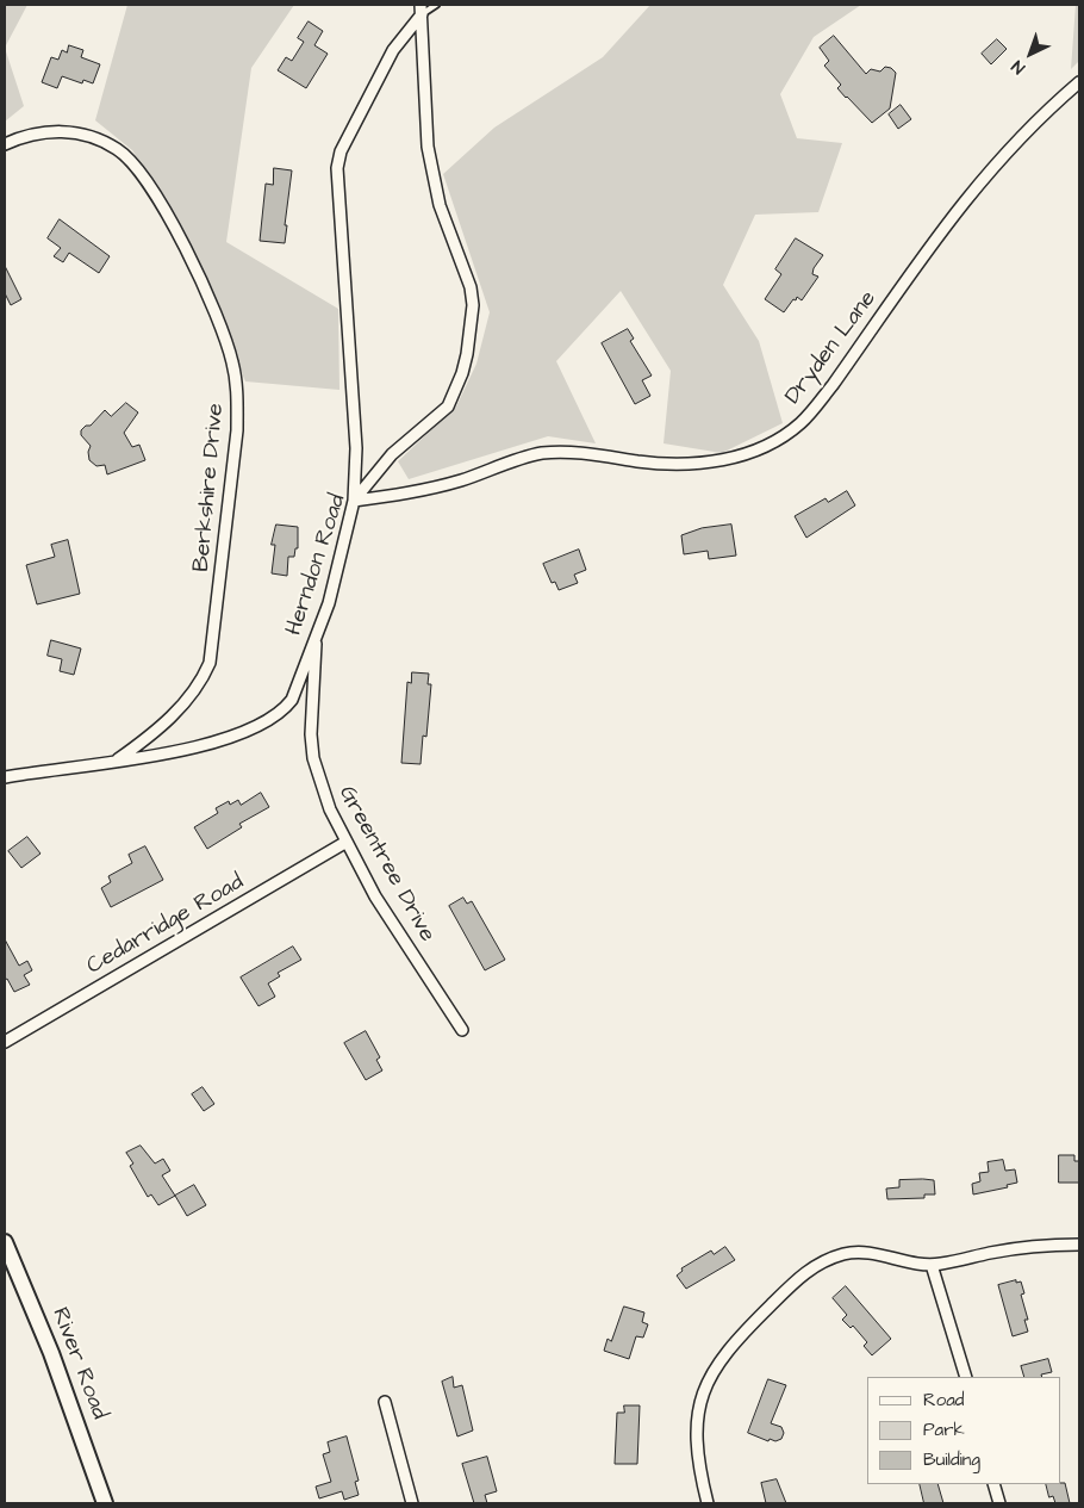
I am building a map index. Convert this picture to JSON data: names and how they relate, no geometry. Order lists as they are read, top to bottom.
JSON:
{
  "streets": {
    "main road": ["River Road"],
    "street": [
      "Dryden Lane",
      "Berkshire Drive",
      "Herndon Road",
      "Greentree Drive",
      "Cedarridge Road"
    ]
  },
  "crossings": [
    ["Dryden Lane", "Herndon Road"],
    ["Berkshire Drive", "Herndon Road"],
    ["Herndon Road", "Greentree Drive"],
    ["Greentree Drive", "Cedarridge Road"]
  ],
  "legend": ["Road", "Park", "Building"],
  "north": "bottom left"
}
